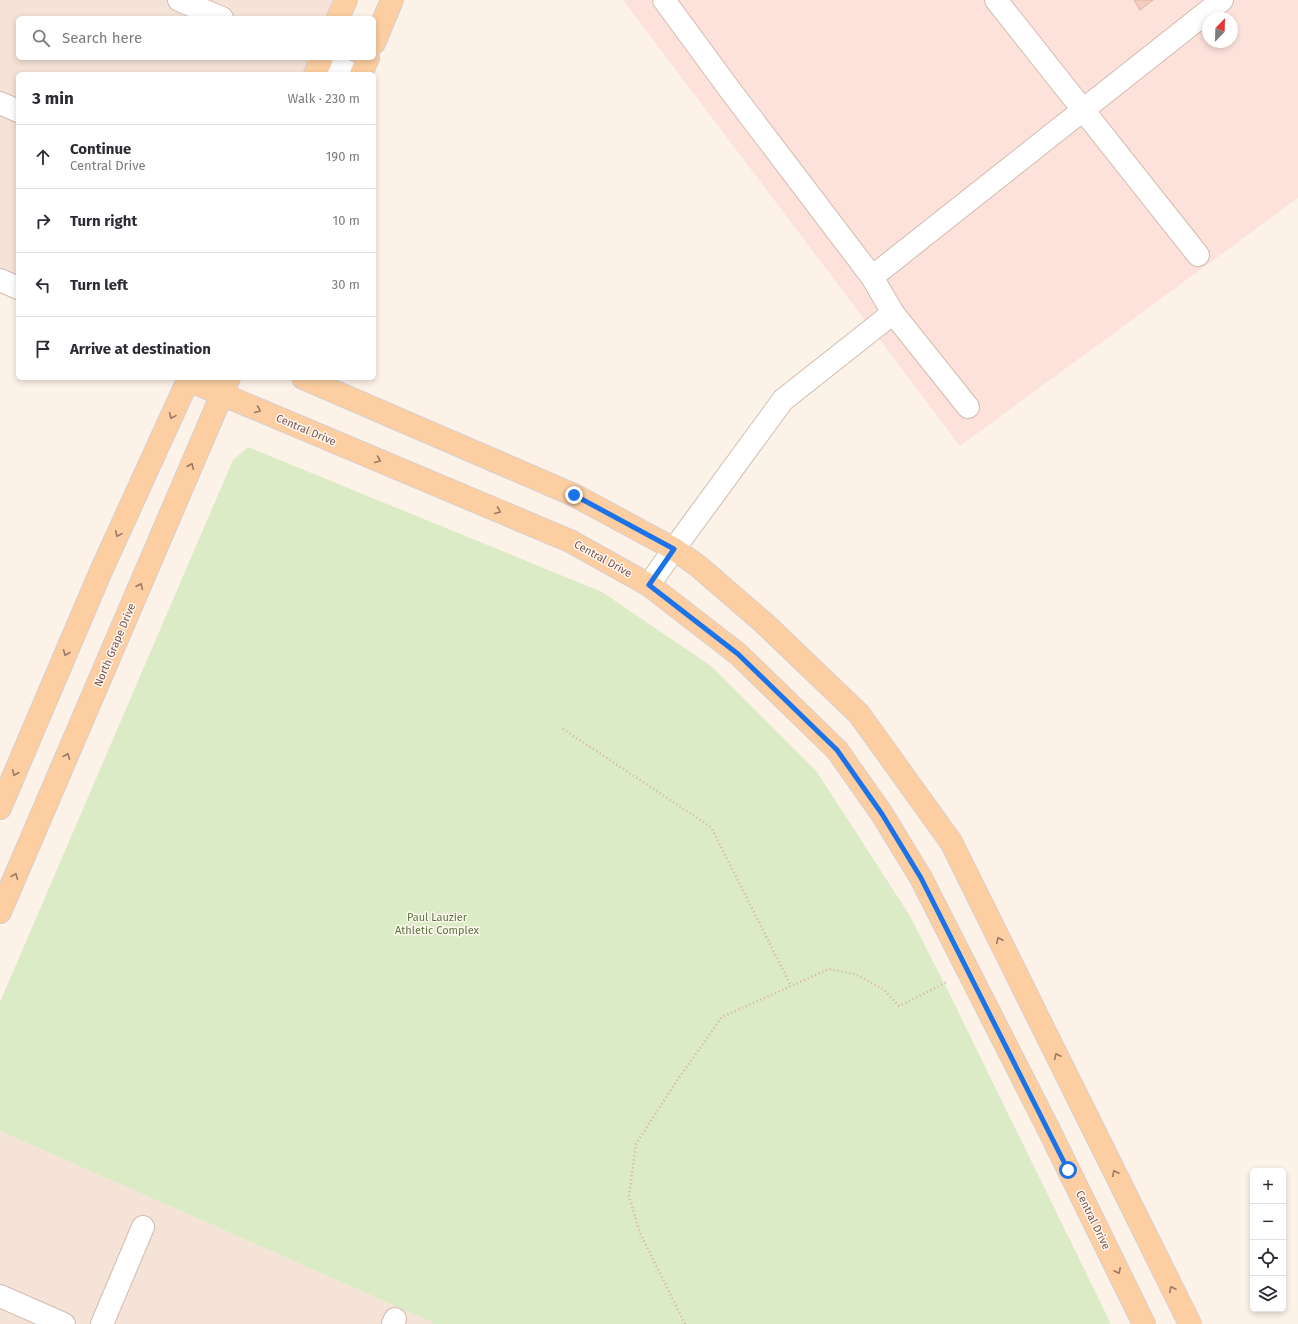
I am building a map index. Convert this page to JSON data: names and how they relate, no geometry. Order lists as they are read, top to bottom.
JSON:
{
  "streets": {
    "main road": ["Central Drive", "North Grape Drive"]
  },
  "crossings": [
    ["Central Drive", "North Grape Drive"]
  ],
  "parks": ["Paul Lauzier Athletic Complex"],
  "north": "top right",
  "page": {
    "search": "Search here",
    "heading": ["3 min", "Walk · 230 m"],
    "list": [
      ["Continue", "Central Drive", "190 m"],
      ["Turn right", "10 m"],
      ["Turn left", "30 m"],
      "Arrive at destination"
    ],
    "map_buttons": ["+", "−"]
  }
}
